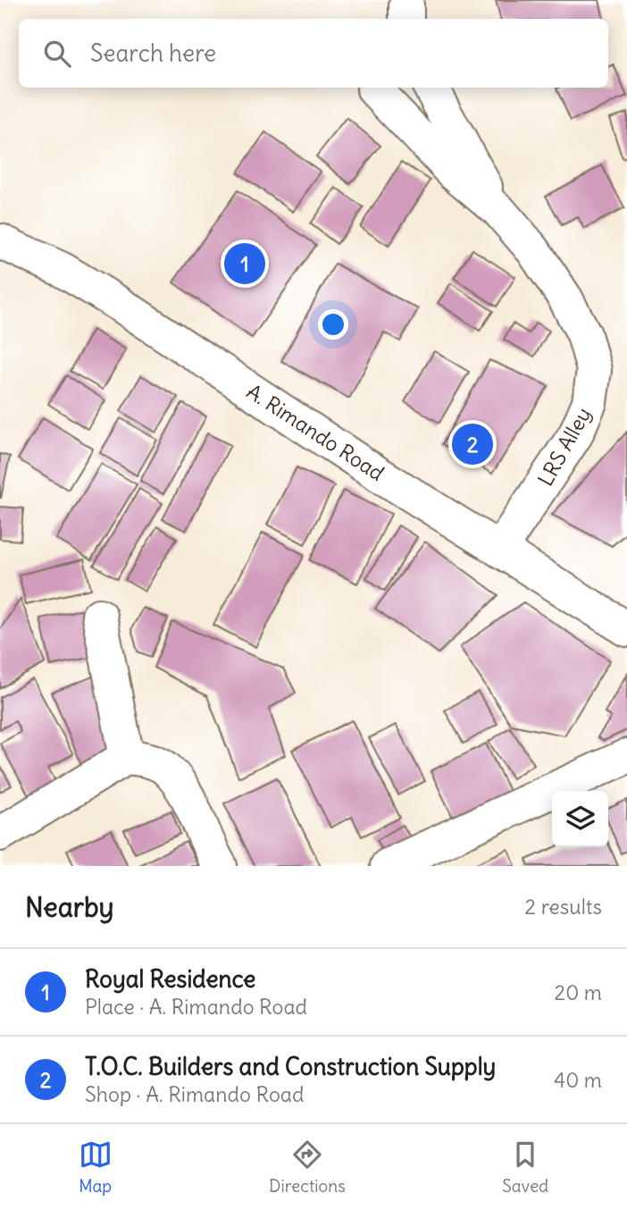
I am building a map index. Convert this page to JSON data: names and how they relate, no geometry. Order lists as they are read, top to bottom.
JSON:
{
  "streets": {
    "main road": ["A. Rimando Road", "LRS Alley"]
  },
  "crossings": [
    ["A. Rimando Road", "LRS Alley"]
  ],
  "page": {
    "search": "Search here",
    "pins": ["1", "2"],
    "heading": ["Nearby", "2 results"],
    "list": [
      {
        "mark": "1",
        "name": "Royal Residence",
        "note": "Place · A. Rimando Road",
        "value": "20 m"
      },
      {
        "mark": "2",
        "name": "T.O.C. Builders and Construction Supply",
        "note": "Shop · A. Rimando Road",
        "value": "40 m"
      }
    ],
    "nav": ["Map", "Directions", "Saved"]
  }
}
